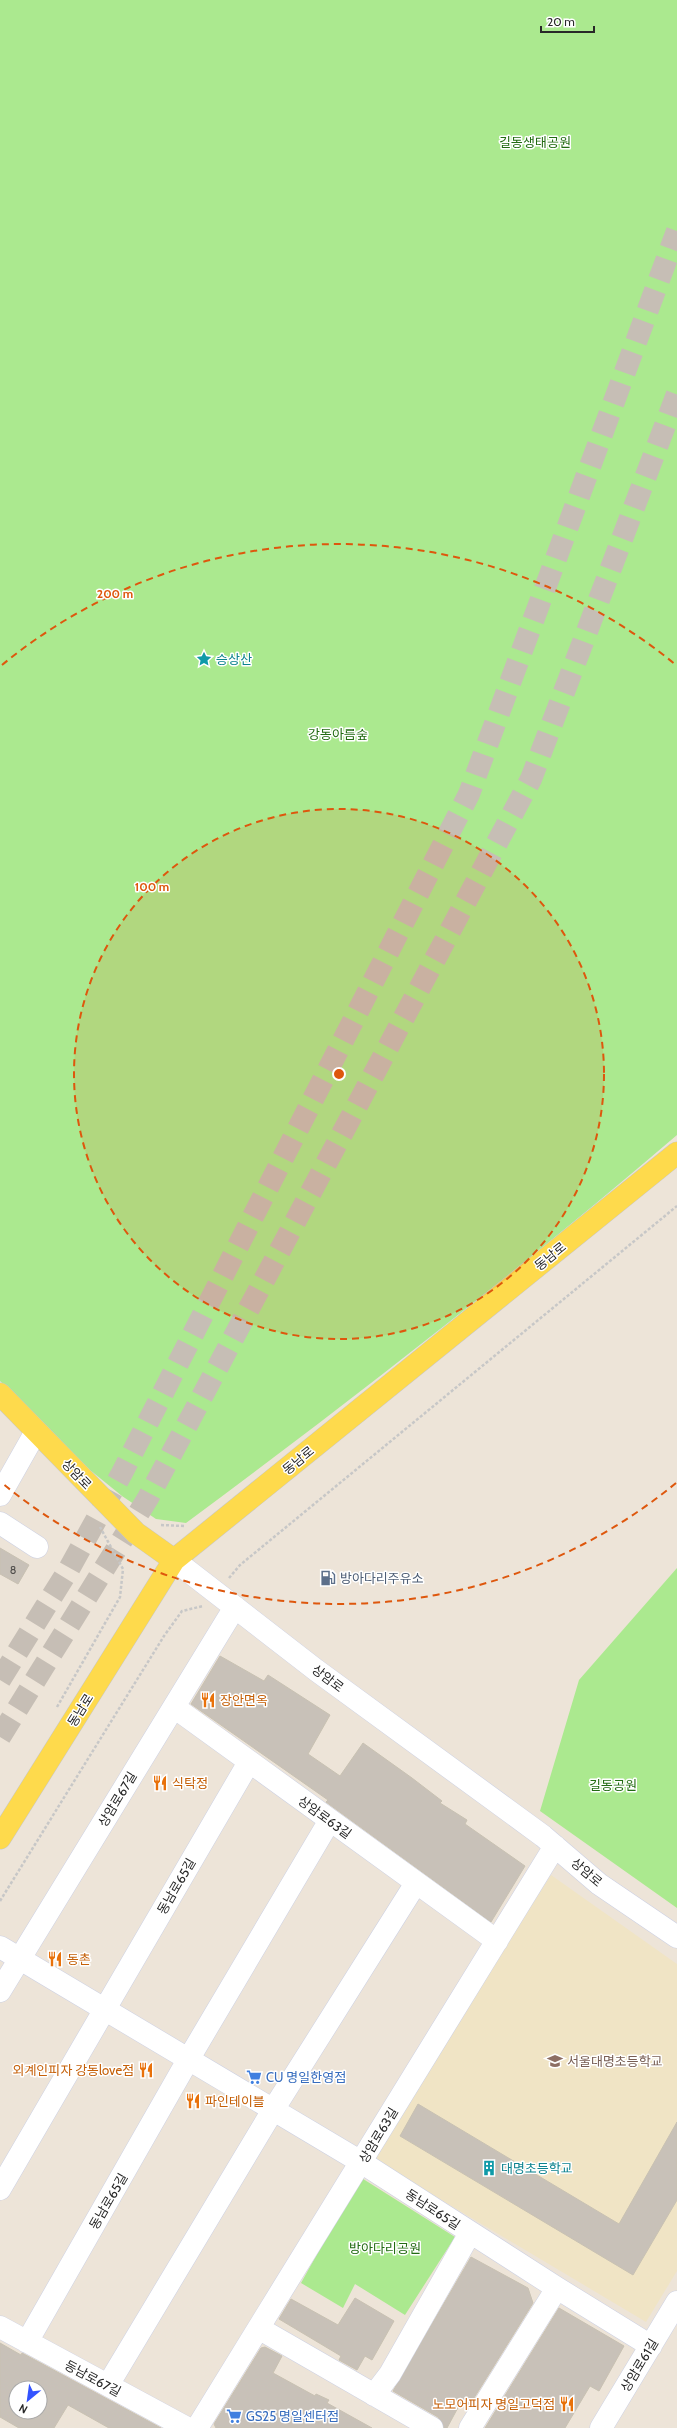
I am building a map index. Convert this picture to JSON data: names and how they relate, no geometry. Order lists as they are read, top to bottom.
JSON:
{
  "streets": {
    "main road": ["동남로", "상암로"],
    "street": [
      "상암로67길",
      "상암로63길",
      "동남로65길",
      "상암로61길",
      "동남로67길"
    ]
  },
  "crossings": [
    ["동남로", "상암로"],
    ["상암로", "상암로67길"],
    ["상암로", "상암로63길"],
    ["상암로67길", "상암로63길"],
    ["상암로67길", "동남로65길"],
    ["상암로63길", "동남로65길"],
    ["동남로65길", "상암로61길"],
    ["동남로65길", "동남로67길"]
  ],
  "parks": [
    "길동생태공원",
    "강동아름숲",
    "길동공원",
    "방아다리공원"
  ],
  "places": {
    "place": ["승상산"],
    "fuel station": ["방아다리주유소"],
    "restaurant": [
      "장안면옥",
      "식탁정",
      "동촌",
      "외계인피자 강동love점",
      "파인테이블",
      "노모어피자 명일고덕점"
    ],
    "school or university": ["서울대명초등학교"],
    "supermarket": ["CU 명일한영점", "GS25 명일센터점"],
    "building": ["대명초등학교"]
  },
  "house_numbers": ["8"],
  "scale_bar": "20 m",
  "north": "bottom left",
  "rings": ["200 m", "100 m"]
}
